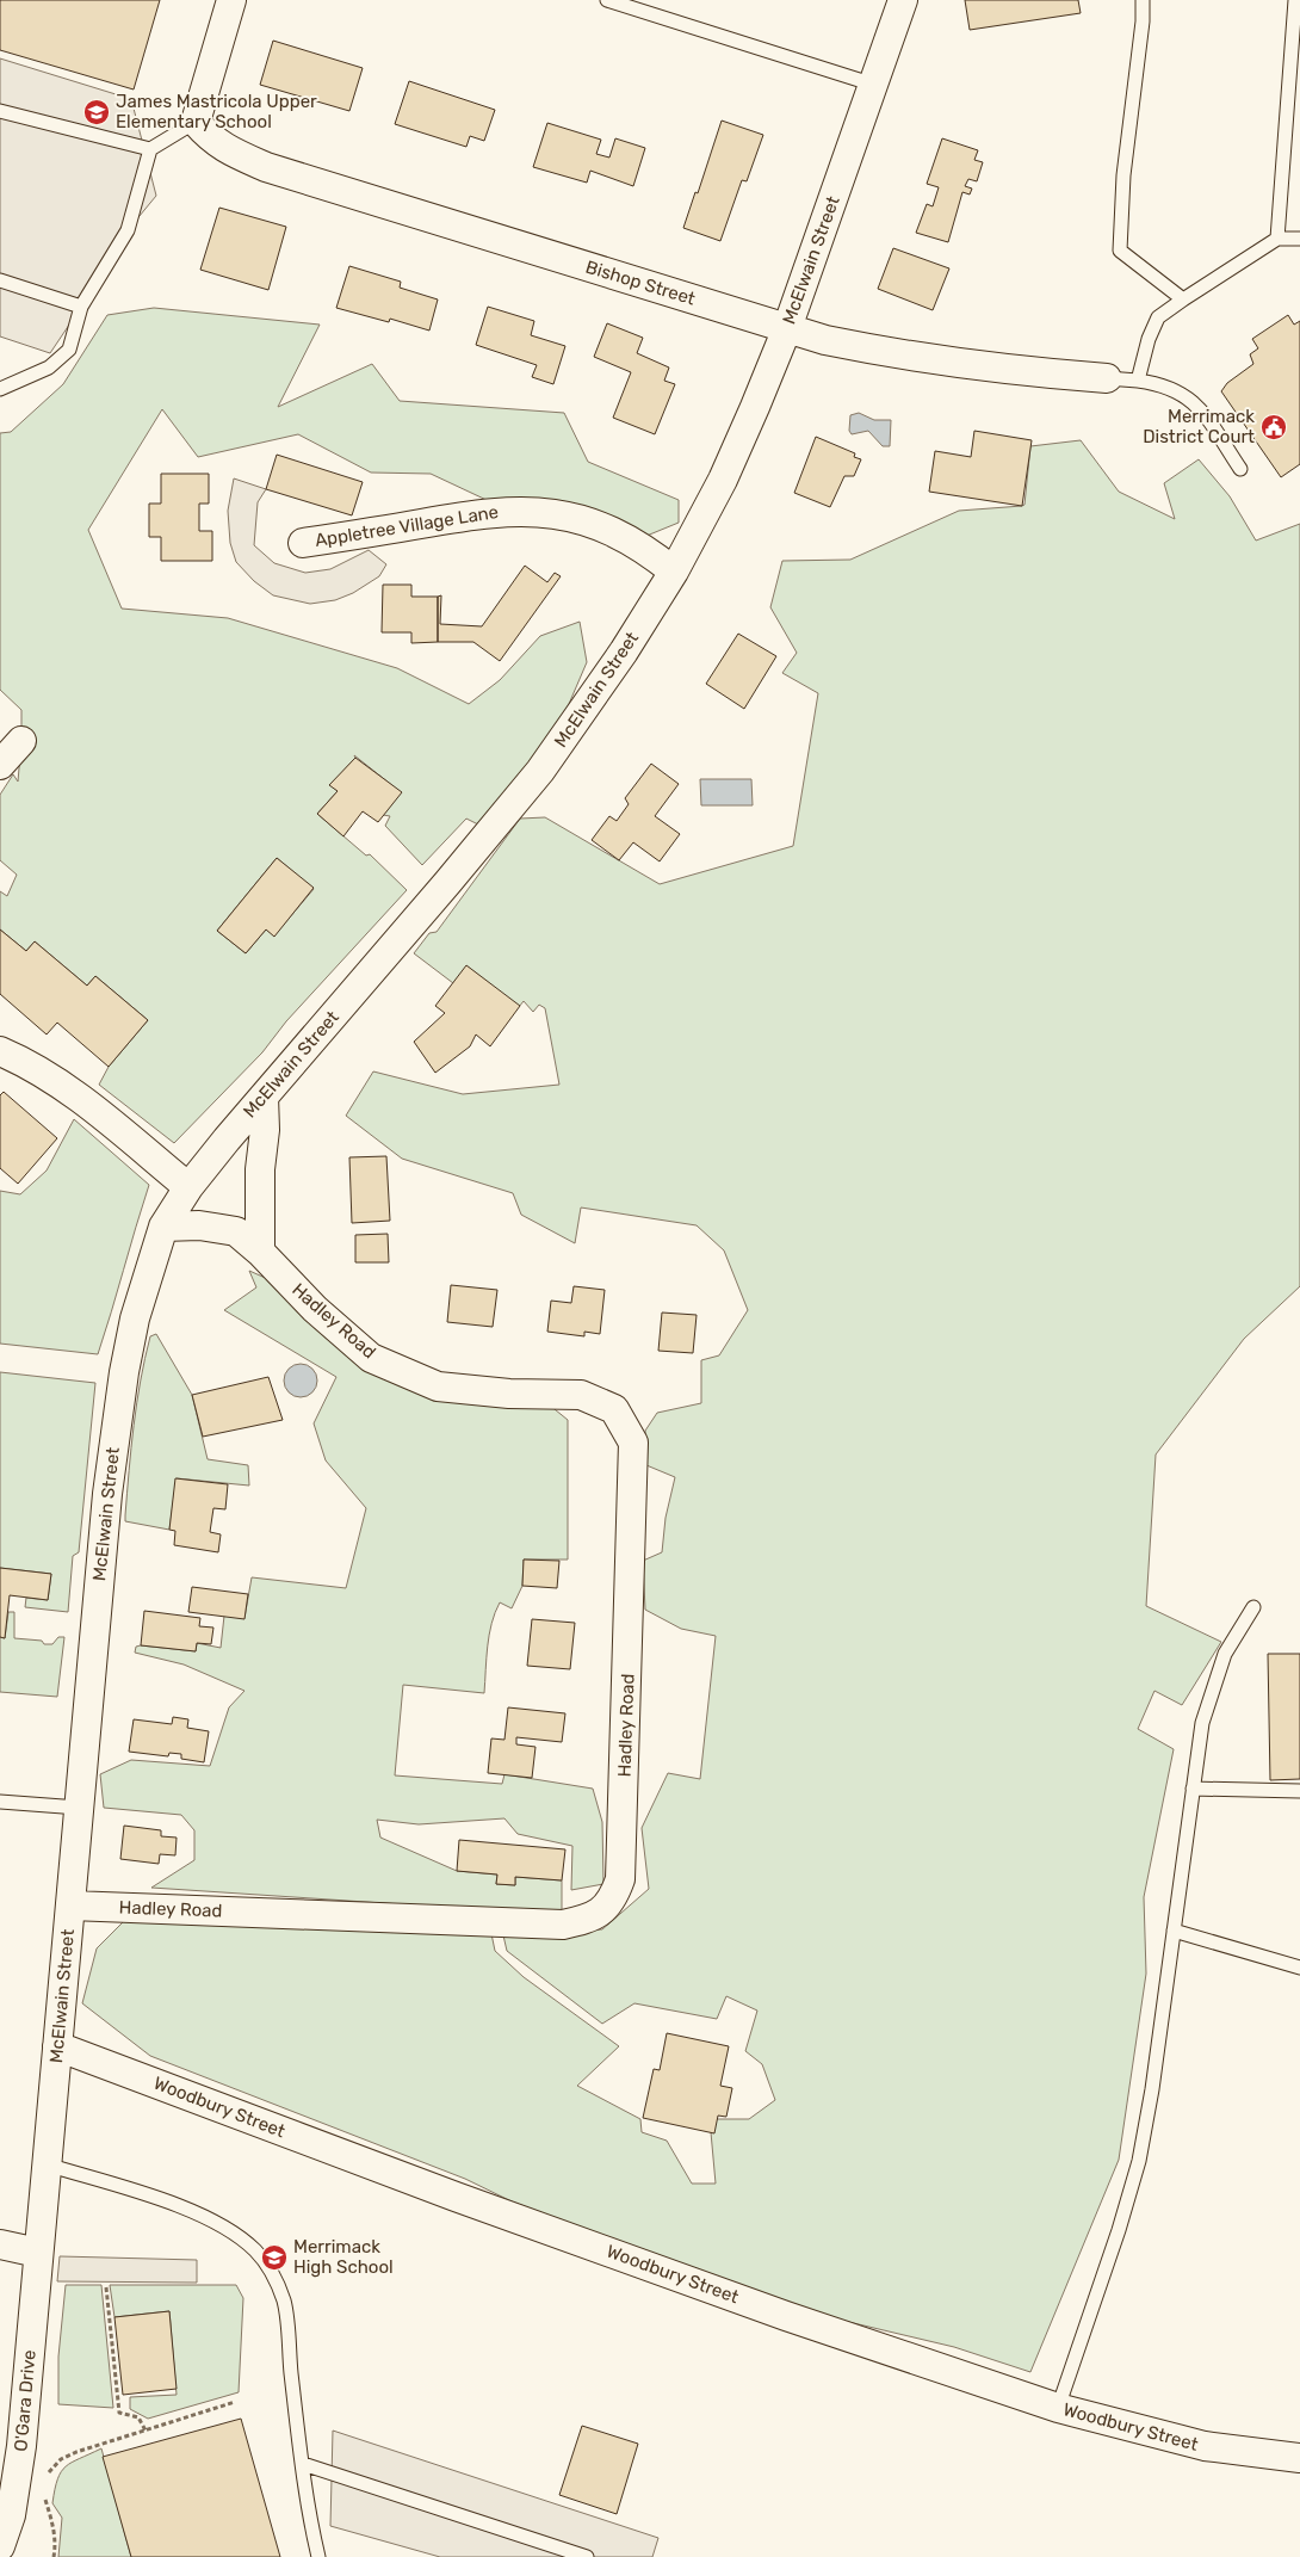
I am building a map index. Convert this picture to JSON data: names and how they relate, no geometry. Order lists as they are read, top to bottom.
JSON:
{
  "streets": {
    "street": [
      "McElwain Street",
      "Bishop Street",
      "Appletree Village Lane",
      "Hadley Road",
      "Woodbury Street",
      "O'Gara Drive"
    ]
  },
  "crossings": [
    ["McElwain Street", "Bishop Street"],
    ["McElwain Street", "Appletree Village Lane"],
    ["McElwain Street", "Hadley Road"],
    ["McElwain Street", "Woodbury Street"],
    ["McElwain Street", "O'Gara Drive"]
  ],
  "places": {
    "school or university": ["James Mastricola Upper Elementary School", "Merrimack High School"],
    "public building": ["Merrimack District Court"]
  }
}
